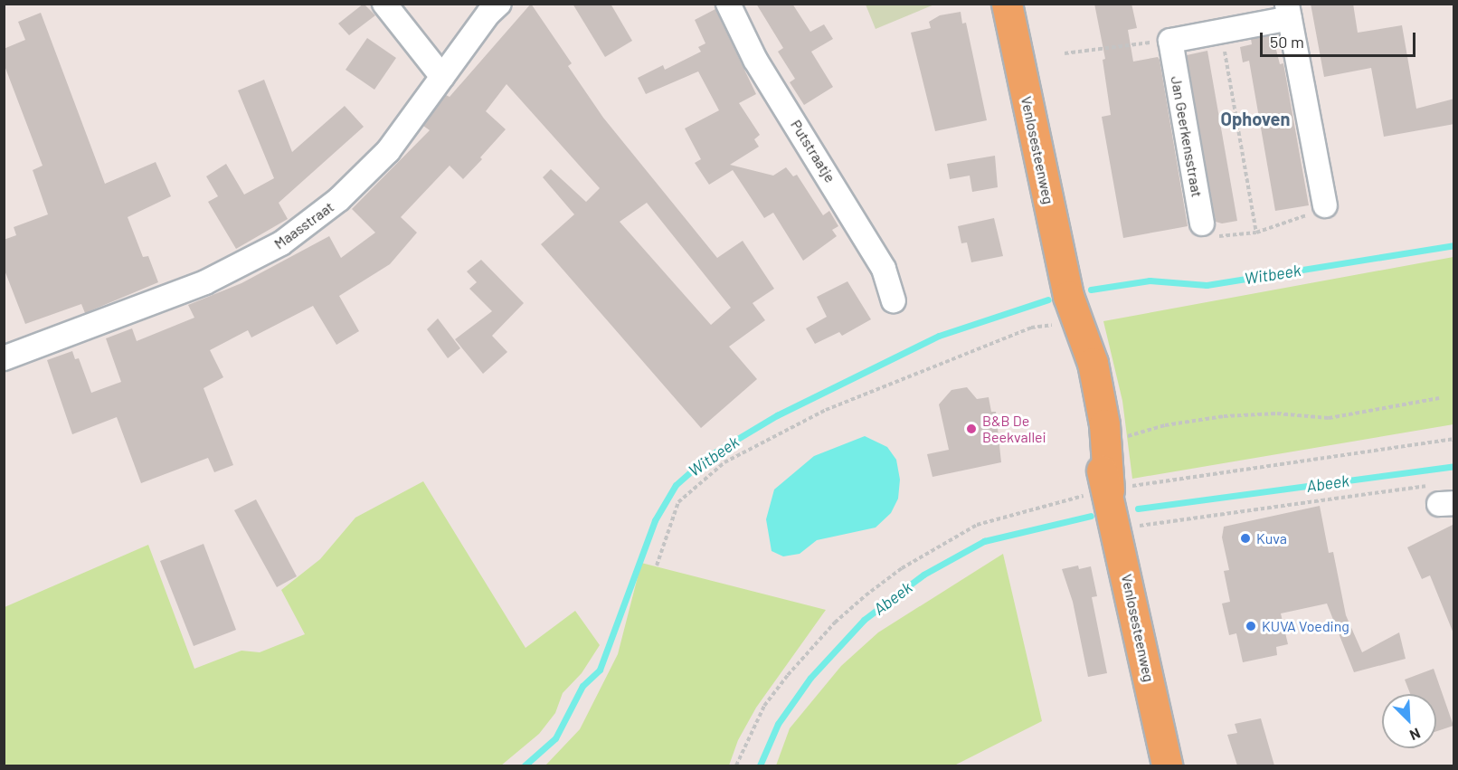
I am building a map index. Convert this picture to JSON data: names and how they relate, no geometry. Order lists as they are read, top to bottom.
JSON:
{
  "streets": {
    "main road": ["Venlosesteenweg"],
    "street": ["Jan Geerkensstraat", "Putstraatje", "Maasstraat"]
  },
  "districts": ["Ophoven"],
  "water": ["Witbeek", "Abeek"],
  "places": ["B&B De Beekvallei", "Kuva", "KUVA Voeding"],
  "scale_bar": "50 m",
  "north": "bottom right"
}
